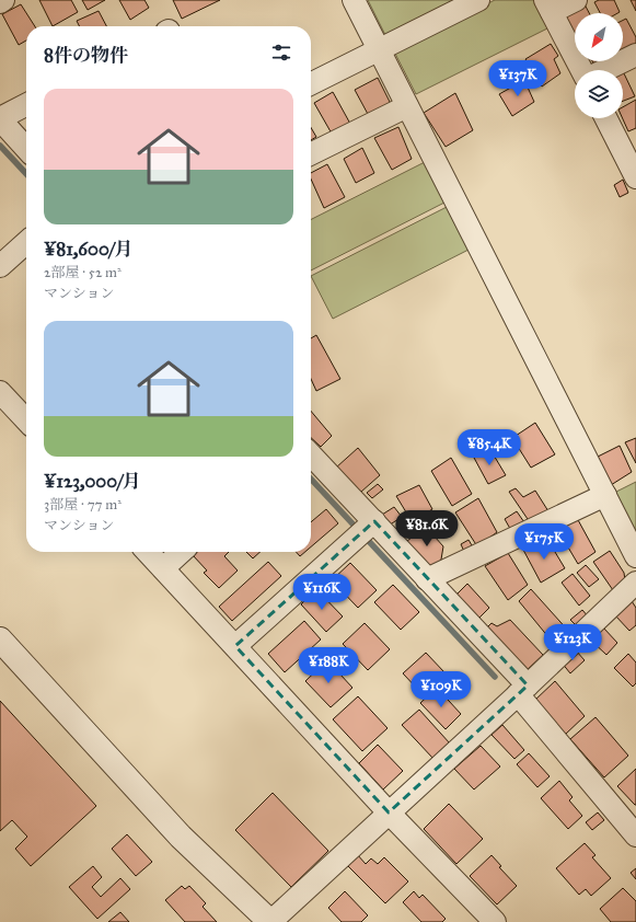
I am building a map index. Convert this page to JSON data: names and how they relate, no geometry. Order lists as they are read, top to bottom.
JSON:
{
  "north": "bottom left",
  "page": {
    "heading": "8件の物件",
    "price": [
      "¥137K",
      "¥85.4K",
      "¥81.6K",
      "¥175K",
      "¥116K",
      "¥123K",
      "¥188K",
      "¥109K"
    ],
    "list": [
      {
        "name": "¥81,600/月",
        "note": "2部屋 · 52 m² · マンション"
      },
      {
        "name": "¥123,000/月",
        "note": "3部屋 · 77 m² · マンション"
      }
    ]
  }
}
